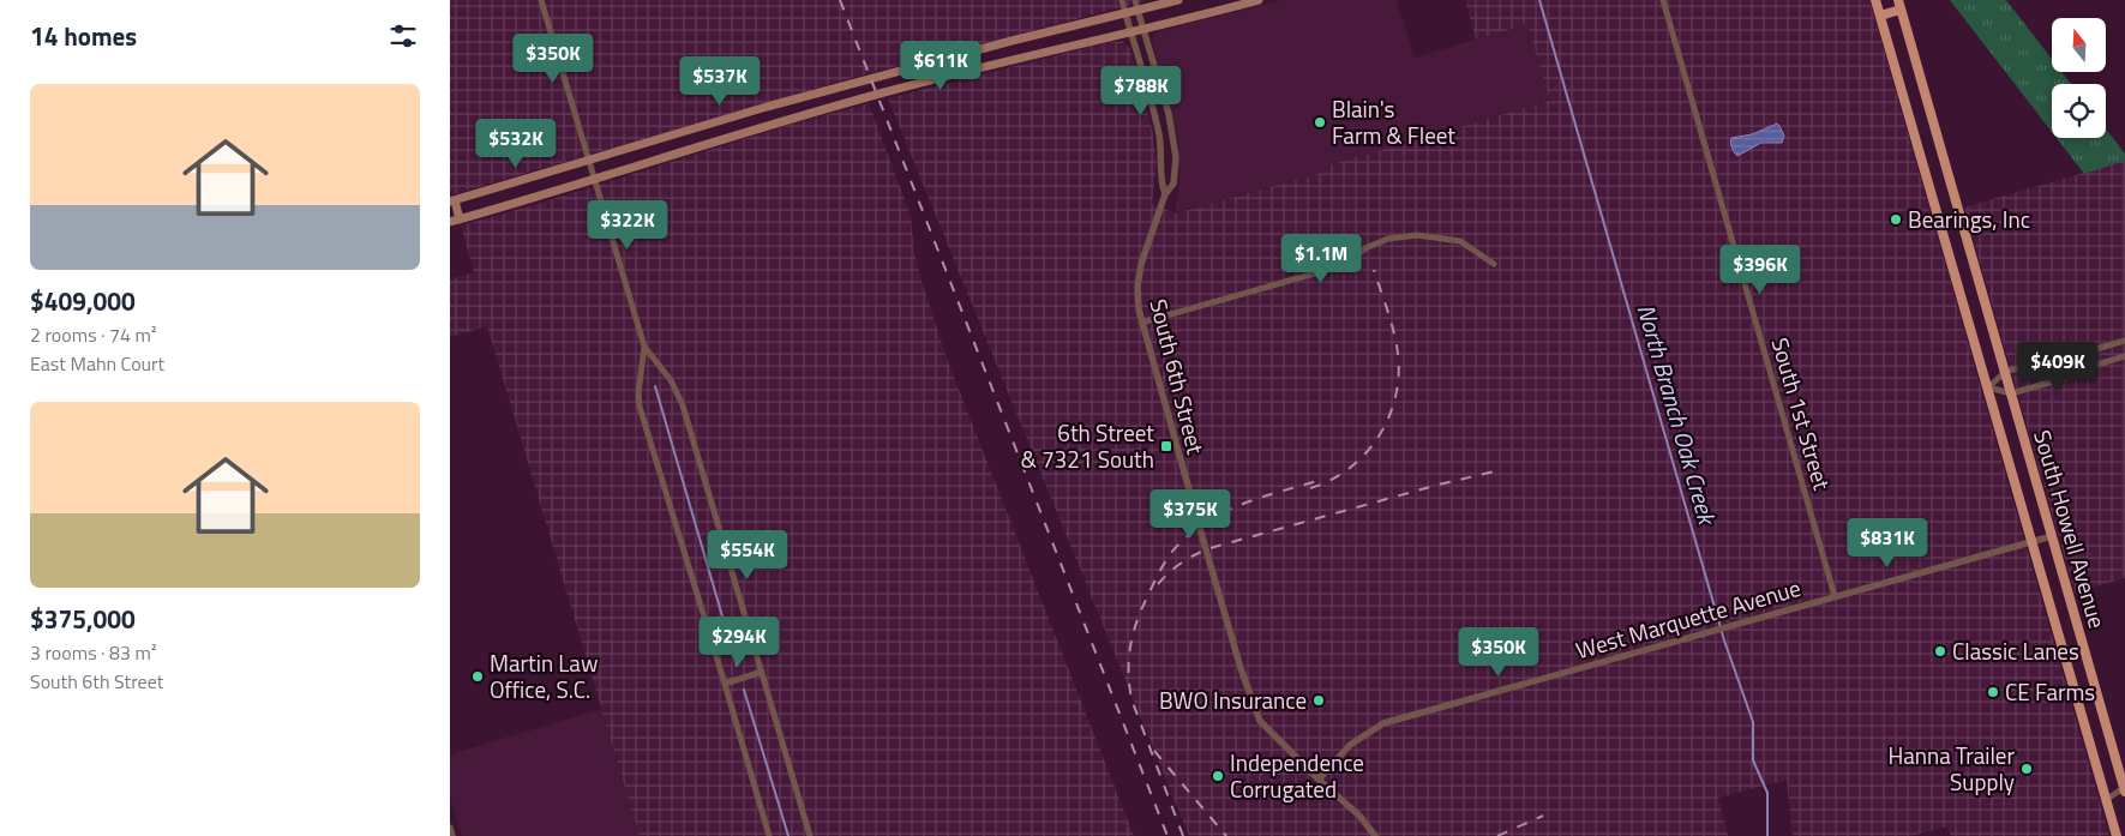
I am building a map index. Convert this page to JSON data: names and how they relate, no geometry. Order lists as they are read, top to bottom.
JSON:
{
  "streets": {
    "main road": ["South Howell Avenue"],
    "street": ["South 6th Street", "South 1st Street", "West Marquette Avenue"]
  },
  "crossings": [
    ["South 6th Street", "West Marquette Avenue"],
    ["South 1st Street", "West Marquette Avenue"],
    ["South Howell Avenue", "West Marquette Avenue"]
  ],
  "water": ["North Branch Oak Creek"],
  "places": {
    "other": [
      "Blain's Farm & Fleet",
      "Bearings, Inc",
      "Classic Lanes",
      "Martin Law Office, S.C.",
      "CE Farms",
      "BWO Insurance",
      "Hanna Trailer Supply",
      "Independence Corrugated"
    ],
    "transit": ["6th Street & 7321 South"]
  },
  "north": "top",
  "page": {
    "heading": "14 homes",
    "price": [
      "$350K",
      "$611K",
      "$537K",
      "$788K",
      "$532K",
      "$322K",
      "$1.1M",
      "$396K",
      "$409K",
      "$375K",
      "$831K",
      "$554K",
      "$294K",
      "$350K"
    ],
    "list": [
      {
        "name": "$409,000",
        "note": "2 rooms · 74 m² · East Mahn Court"
      },
      {
        "name": "$375,000",
        "note": "3 rooms · 83 m² · South 6th Street"
      }
    ]
  }
}
